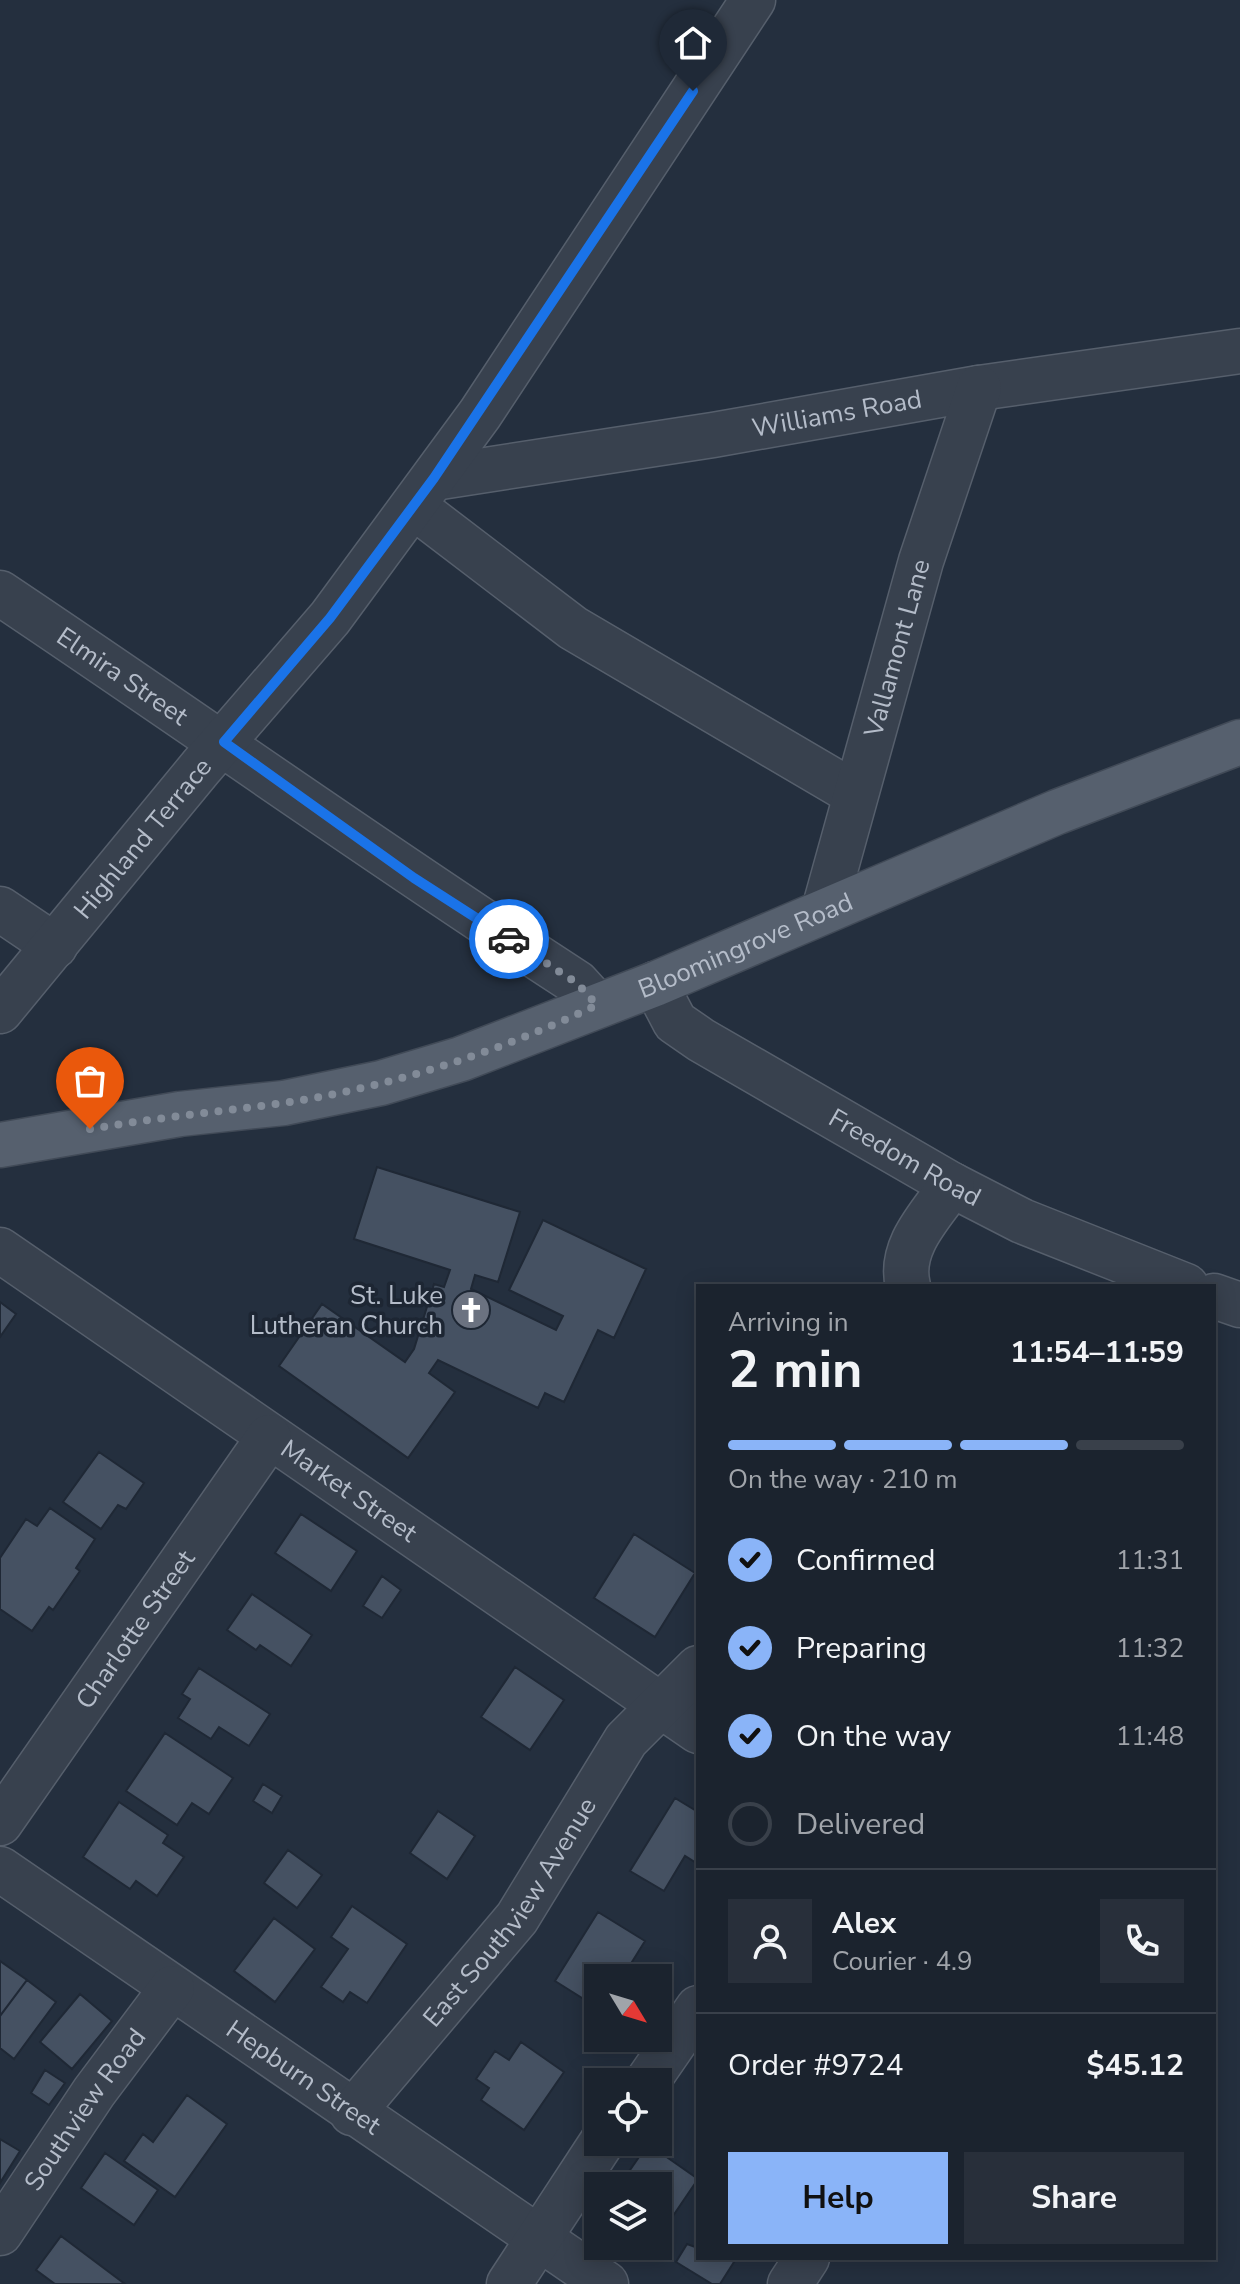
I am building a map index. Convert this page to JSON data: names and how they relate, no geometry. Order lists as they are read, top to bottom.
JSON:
{
  "streets": {
    "main road": ["Bloomingrove Road"],
    "street": [
      "Williams Road",
      "Vallamont Lane",
      "Elmira Street",
      "Highland Terrace",
      "Freedom Road",
      "Market Street",
      "Charlotte Street",
      "East Southview Avenue",
      "Hepburn Street",
      "Southview Road"
    ]
  },
  "crossings": [
    ["Williams Road", "Vallamont Lane"],
    ["Williams Road", "Highland Terrace"],
    ["Vallamont Lane", "Bloomingrove Road"],
    ["Elmira Street", "Highland Terrace"],
    ["Elmira Street", "Bloomingrove Road"],
    ["Bloomingrove Road", "Freedom Road"],
    ["Market Street", "Charlotte Street"],
    ["Market Street", "East Southview Avenue"],
    ["East Southview Avenue", "Hepburn Street"],
    ["Hepburn Street", "Southview Road"]
  ],
  "places": {
    "church": ["St. Luke Lutheran Church"]
  },
  "north": "bottom right",
  "page": {
    "heading": ["2 min", "Arriving in", "11:54–11:59"],
    "panel": [
      "Alex",
      "Courier · 4.9",
      "Order #9724",
      "$45.12"
    ],
    "bar": "On the way · 210 m",
    "list": [
      ["Confirmed", "11:31"],
      ["Preparing", "11:32"],
      ["On the way", "11:48"],
      "Delivered"
    ],
    "buttons": ["Help", "Share"]
  }
}
